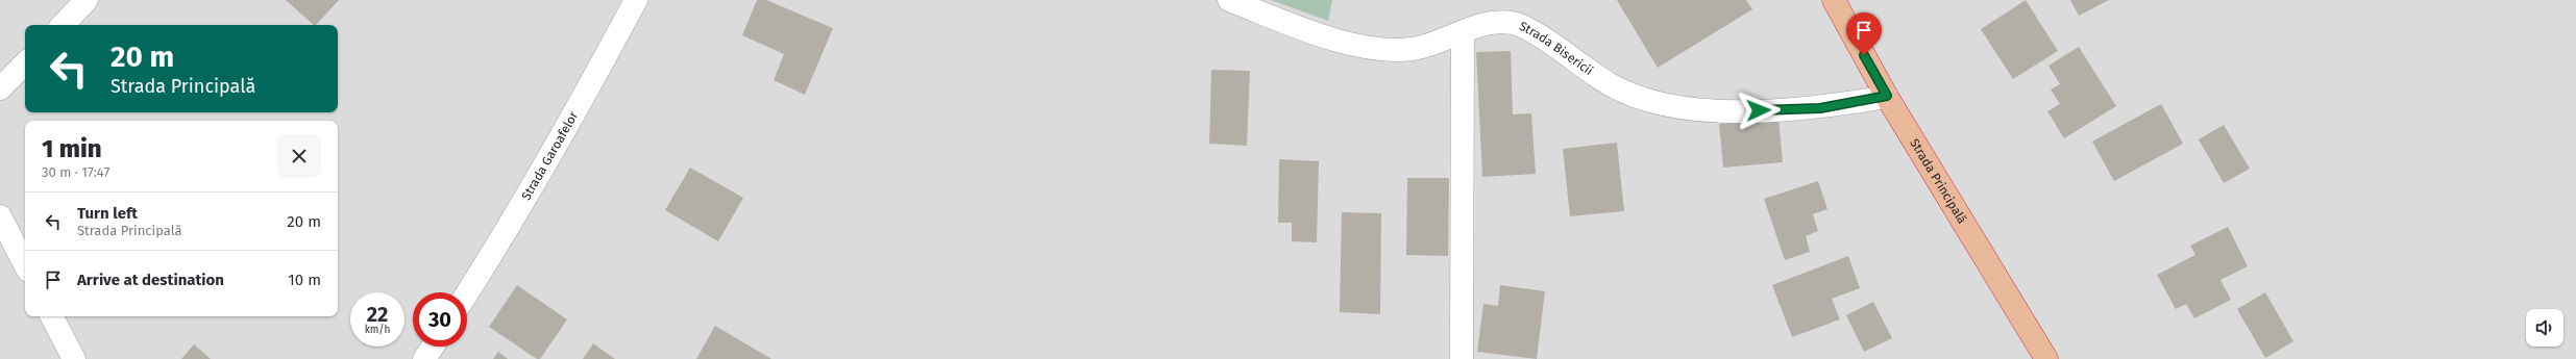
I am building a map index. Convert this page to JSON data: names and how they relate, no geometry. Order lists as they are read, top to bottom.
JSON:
{
  "streets": {
    "highway": ["Strada Principală"],
    "street": ["Strada Bisericii", "Strada Garoafelor"]
  },
  "crossings": [
    ["Strada Bisericii", "Strada Principală"]
  ],
  "page": {
    "turn": ["20 m", "Strada Principală"],
    "heading": ["1 min", "30 m · 17:47"],
    "list": [
      {
        "name": "Turn left",
        "note": "Strada Principală",
        "value": "20 m"
      },
      {
        "name": "Arrive at destination",
        "value": "10 m"
      }
    ],
    "speed": "22 km/h",
    "limit": "30"
  }
}
